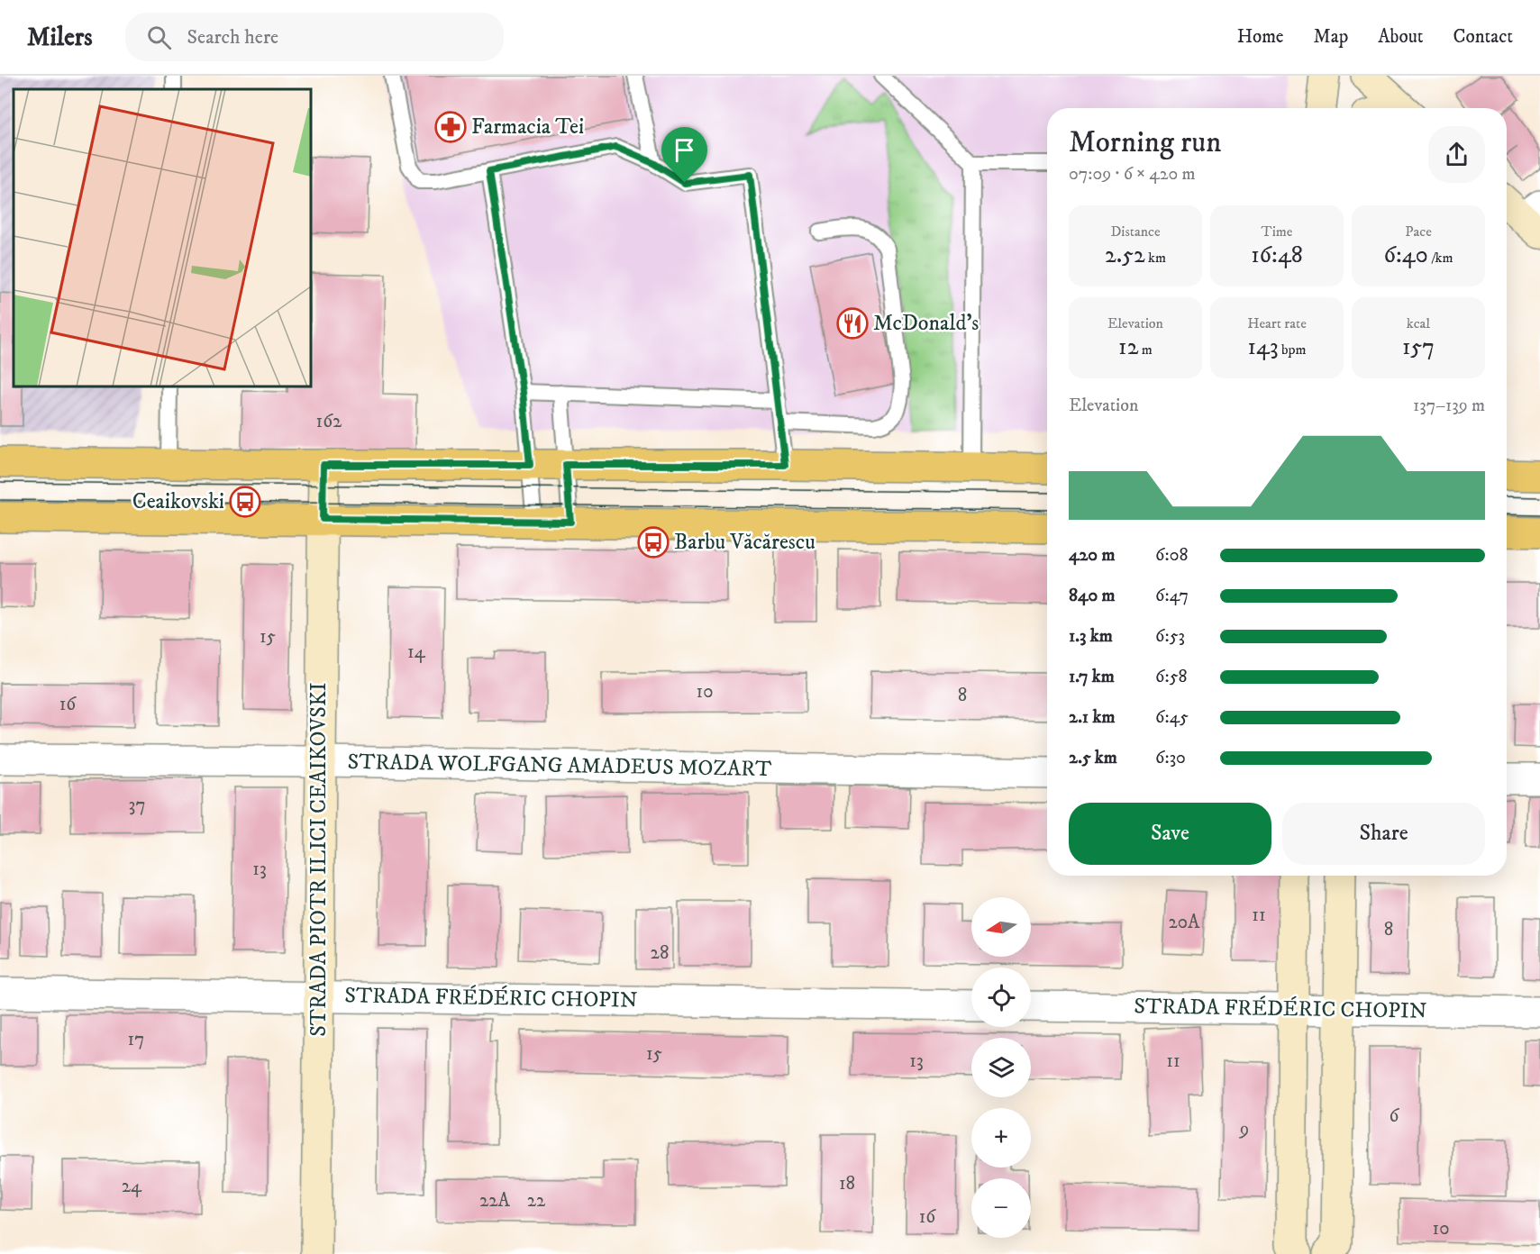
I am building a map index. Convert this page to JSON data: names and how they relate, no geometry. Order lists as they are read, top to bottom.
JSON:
{
  "streets": {
    "street": ["STRADA WOLFGANG AMADEUS MOZART", "STRADA PIOTR ILICI CEAIKOVSKI", "STRADA FRÉDÉRIC CHOPIN"]
  },
  "crossings": [
    ["STRADA WOLFGANG AMADEUS MOZART", "STRADA PIOTR ILICI CEAIKOVSKI"],
    ["STRADA PIOTR ILICI CEAIKOVSKI", "STRADA FRÉDÉRIC CHOPIN"]
  ],
  "places": {
    "pharmacy": ["Farmacia Tei"],
    "restaurant": ["McDonald's"],
    "bus stop": ["Ceaikovski", "Barbu Văcărescu"]
  },
  "house_numbers": [
    "162",
    "15",
    "14",
    "10",
    "8",
    "16",
    "37",
    "13",
    "11",
    "20A",
    "8",
    "28",
    "17",
    "15",
    "13",
    "11",
    "6",
    "9",
    "18",
    "24",
    "22A",
    "22",
    "16",
    "10"
  ],
  "north": "left",
  "page": {
    "header": "Milers",
    "search": "Search here",
    "nav": [
      "Home",
      "Map",
      "About",
      "Contact"
    ],
    "heading": ["Morning run", "07:09 · 6 × 420 m"],
    "stats": [
      ["Distance", "2.52 km"],
      ["Time", "16:48"],
      ["Pace", "6:40 /km"],
      ["Elevation", "12 m"],
      ["Heart rate", "143 bpm"],
      ["kcal", "157"]
    ],
    "chart": ["Elevation", "137–139 m"],
    "list": [
      {
        "name": "420 m",
        "note": "6:08"
      },
      {
        "name": "840 m",
        "note": "6:47"
      },
      {
        "name": "1.3 km",
        "note": "6:53"
      },
      {
        "name": "1.7 km",
        "note": "6:58"
      },
      {
        "name": "2.1 km",
        "note": "6:45"
      },
      {
        "name": "2.5 km",
        "note": "6:30"
      }
    ],
    "buttons": ["Save", "Share"],
    "map_buttons": ["+", "−"]
  }
}
